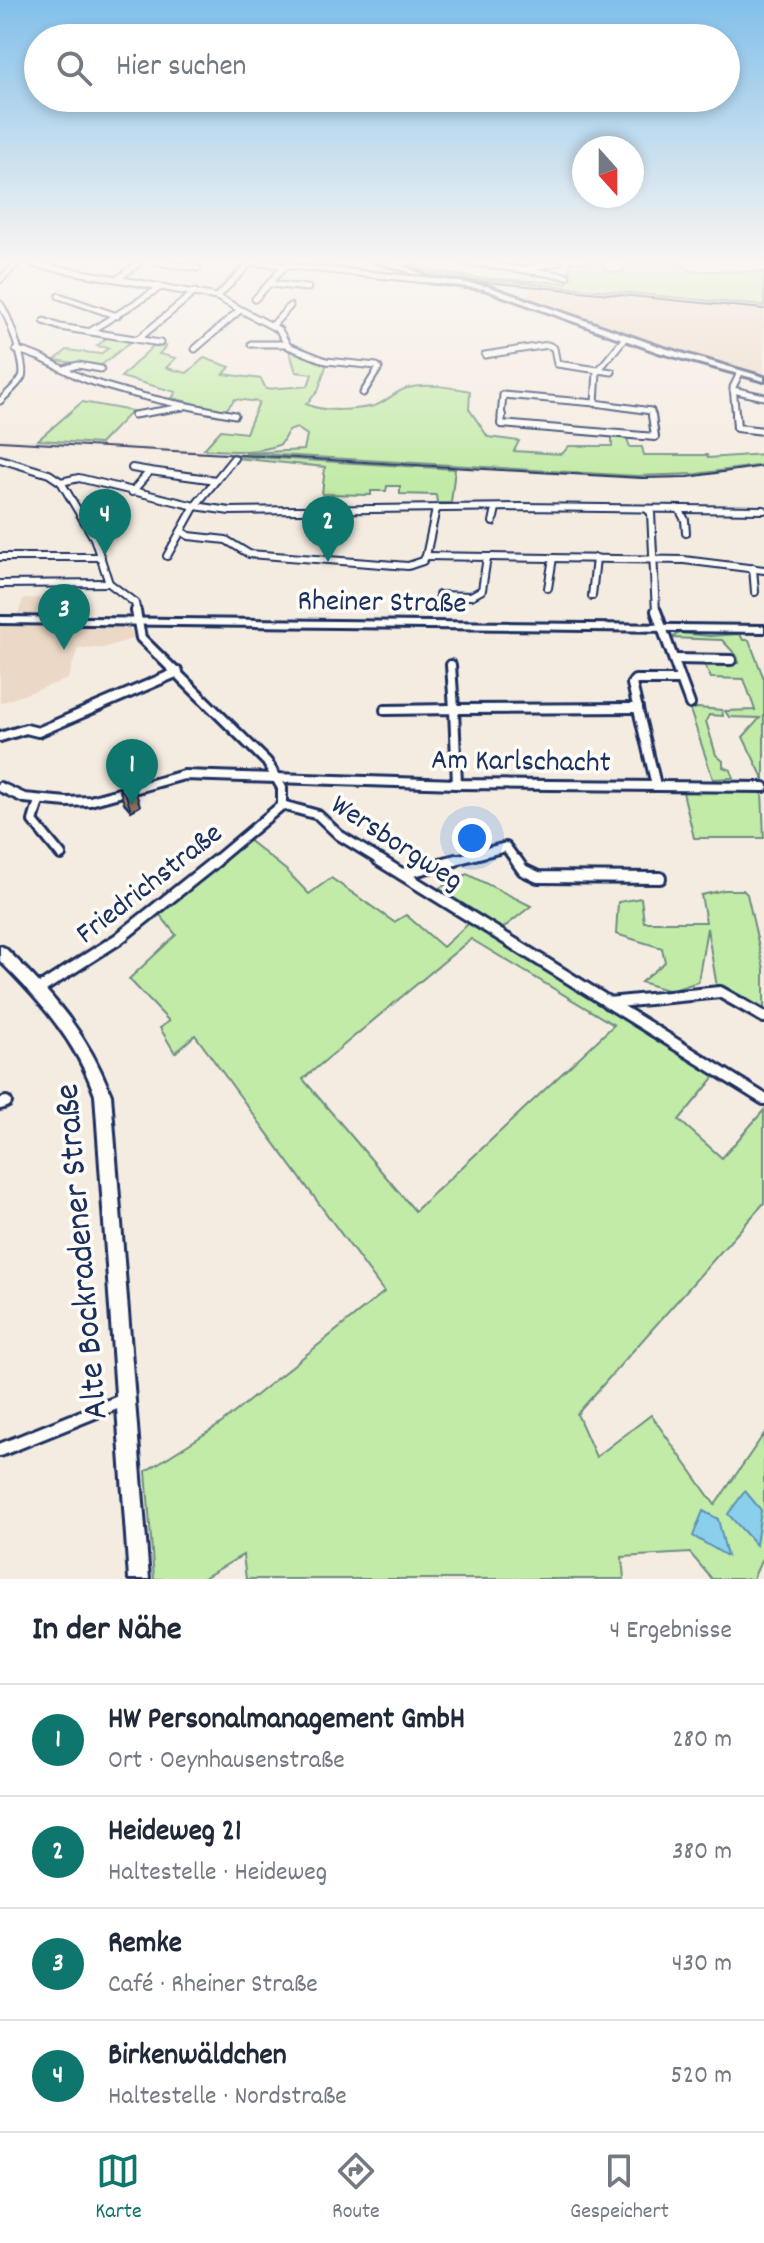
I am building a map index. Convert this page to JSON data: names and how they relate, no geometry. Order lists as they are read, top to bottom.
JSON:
{
  "streets": {
    "main road": ["Rheiner Straße", "Alte Bockradener Straße"],
    "street": ["Am Karlschacht", "Wersborgweg", "Friedrichstraße"]
  },
  "crossings": [
    ["Am Karlschacht", "Wersborgweg"],
    ["Wersborgweg", "Friedrichstraße"],
    ["Friedrichstraße", "Alte Bockradener Straße"]
  ],
  "north": "bottom",
  "page": {
    "search": "Hier suchen",
    "pins": [
      "4",
      "2",
      "3",
      "1"
    ],
    "heading": ["In der Nähe", "4 Ergebnisse"],
    "list": [
      {
        "mark": "1",
        "name": "HW Personalmanagement GmbH",
        "note": "Ort · Oeynhausenstraße",
        "value": "280 m"
      },
      {
        "mark": "2",
        "name": "Heideweg 21",
        "note": "Haltestelle · Heideweg",
        "value": "380 m"
      },
      {
        "mark": "3",
        "name": "Remke",
        "note": "Café · Rheiner Straße",
        "value": "430 m"
      },
      {
        "mark": "4",
        "name": "Birkenwäldchen",
        "note": "Haltestelle · Nordstraße",
        "value": "520 m"
      }
    ],
    "nav": ["Karte", "Route", "Gespeichert"]
  }
}
